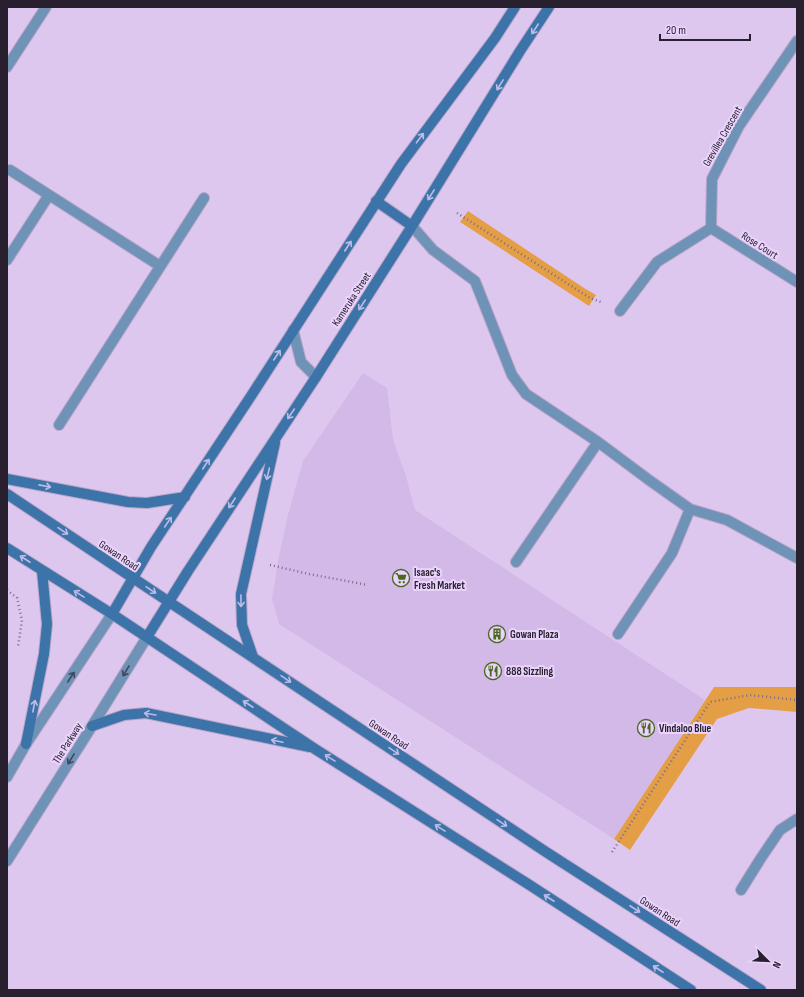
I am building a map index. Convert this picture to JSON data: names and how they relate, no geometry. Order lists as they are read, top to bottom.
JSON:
{
  "streets": {
    "main road": ["Kameruka Street", "Gowan Road"],
    "street": ["Grevillea Crescent", "Rose Court", "The Parkway"]
  },
  "crossings": [
    ["Grevillea Crescent", "Rose Court"],
    ["Kameruka Street", "Gowan Road"],
    ["Kameruka Street", "The Parkway"]
  ],
  "places": {
    "supermarket": ["Isaac's Fresh Market"],
    "building": ["Gowan Plaza"],
    "restaurant": ["888 Sizzling", "Vindaloo Blue"]
  },
  "scale_bar": "20 m",
  "north": "bottom right"
}
